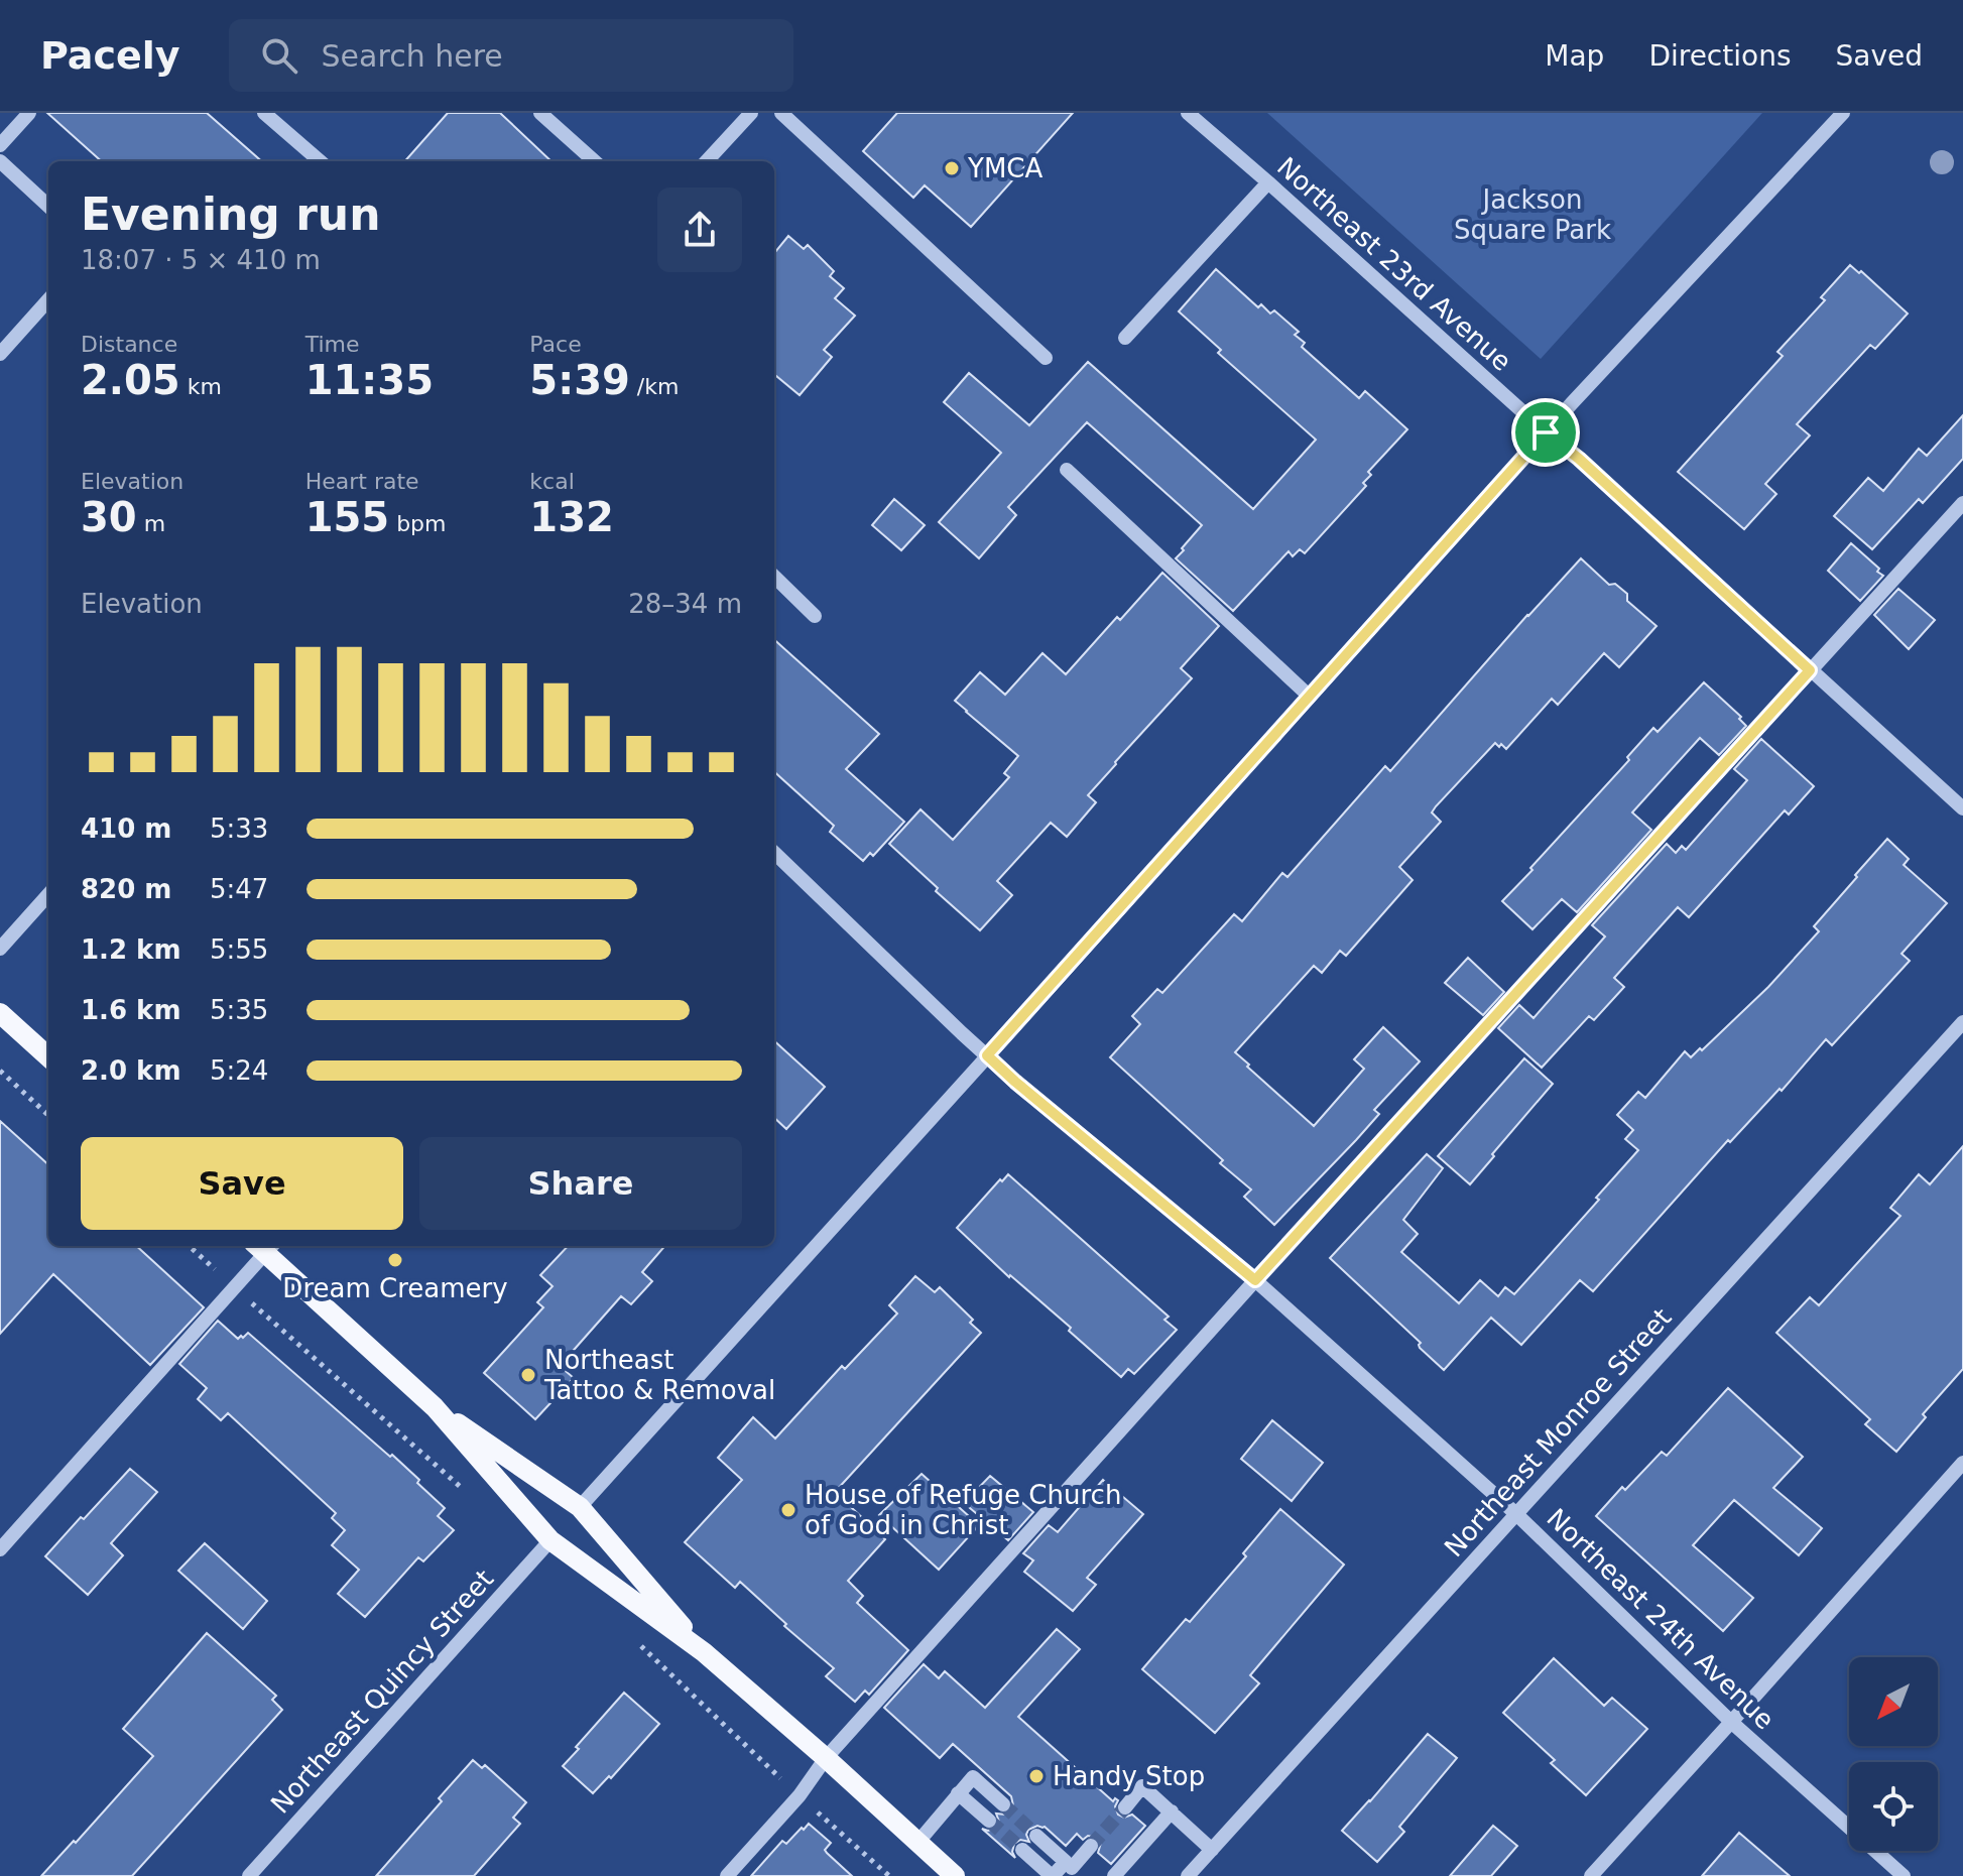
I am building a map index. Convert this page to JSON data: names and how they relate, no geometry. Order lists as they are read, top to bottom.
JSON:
{
  "streets": {
    "street": [
      "Northeast 23rd Avenue",
      "Northeast Monroe Street",
      "Northeast 24th Avenue",
      "Northeast Quincy Street"
    ]
  },
  "crossings": [
    ["Northeast Monroe Street", "Northeast 24th Avenue"]
  ],
  "parks": ["Jackson Square Park"],
  "places": [
    "YMCA",
    "Dream Creamery",
    "Northeast Tattoo & Removal",
    "House of Refuge Church of God in Christ",
    "Handy Stop"
  ],
  "north": "bottom left",
  "page": {
    "header": "Pacely",
    "search": "Search here",
    "nav": ["Map", "Directions", "Saved"],
    "heading": ["Evening run", "18:07 · 5 × 410 m"],
    "stats": [
      ["Distance", "2.05 km"],
      ["Time", "11:35"],
      ["Pace", "5:39 /km"],
      ["Elevation", "30 m"],
      ["Heart rate", "155 bpm"],
      ["kcal", "132"]
    ],
    "chart": ["Elevation", "28–34 m"],
    "list": [
      {
        "name": "410 m",
        "note": "5:33"
      },
      {
        "name": "820 m",
        "note": "5:47"
      },
      {
        "name": "1.2 km",
        "note": "5:55"
      },
      {
        "name": "1.6 km",
        "note": "5:35"
      },
      {
        "name": "2.0 km",
        "note": "5:24"
      }
    ],
    "buttons": ["Save", "Share"]
  }
}
